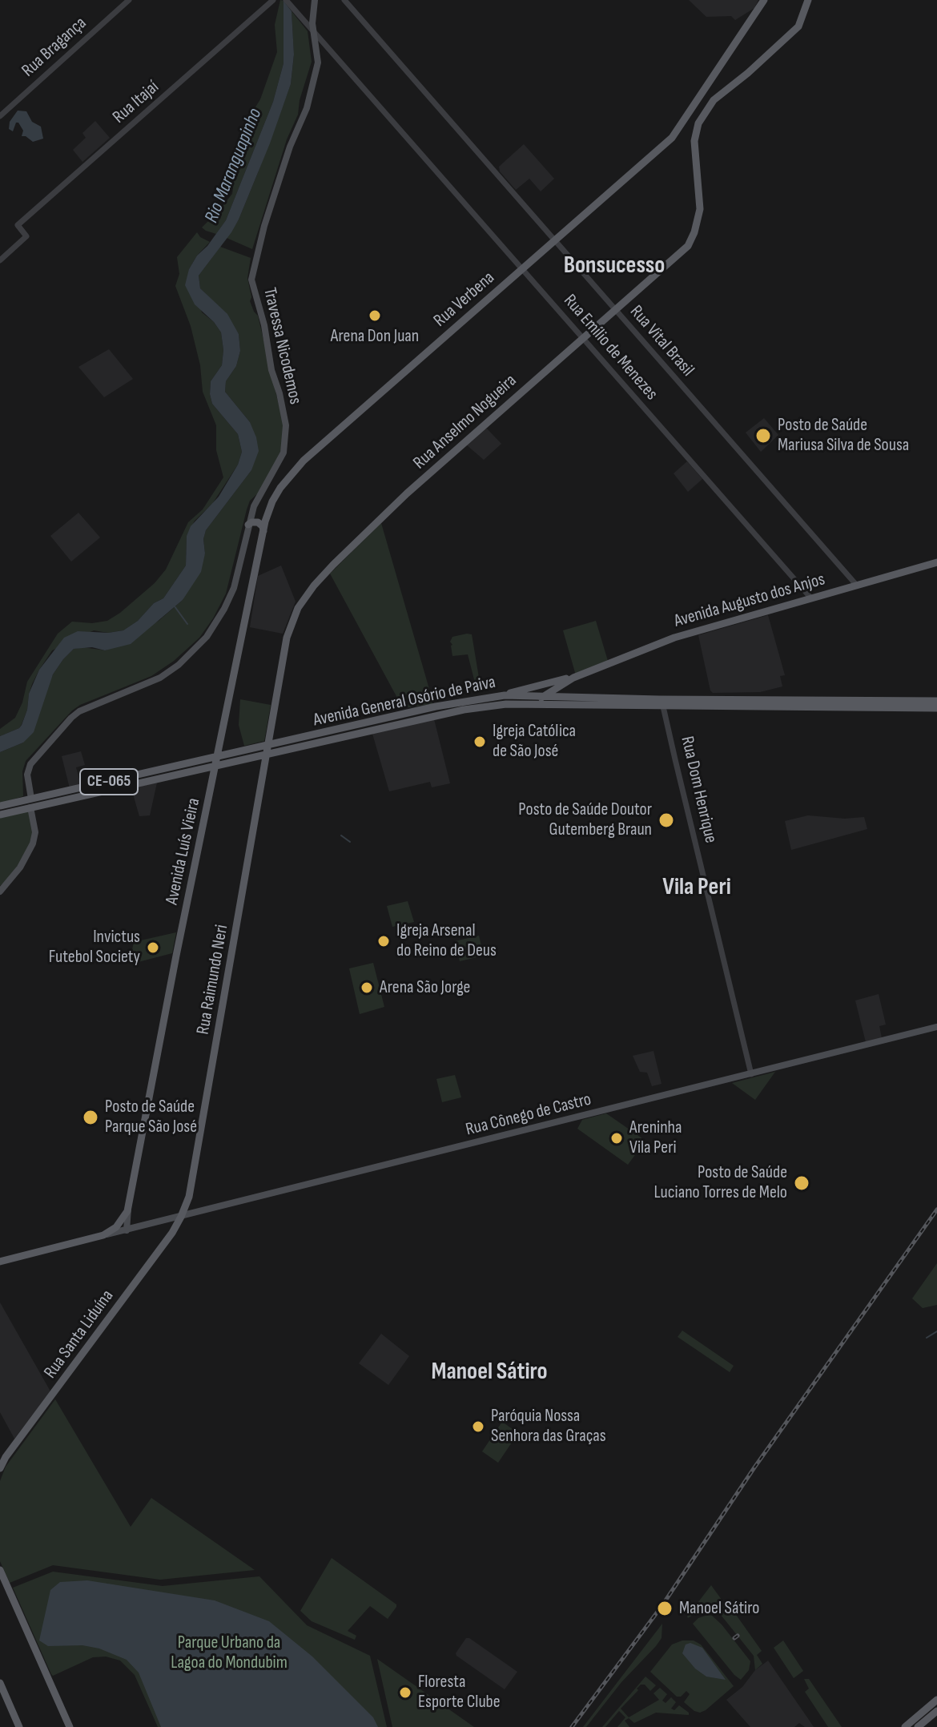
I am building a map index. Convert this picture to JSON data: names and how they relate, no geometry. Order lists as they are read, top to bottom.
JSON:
{
  "streets": {
    "main road": [
      "Rua Verbena",
      "Travessa Nicodemos",
      "Rua Anselmo Nogueira",
      "Avenida Augusto dos Anjos",
      "Avenida General Osório de Paiva",
      "CE-065",
      "Avenida Luís Vieira",
      "Rua Raimundo Neri",
      "Rua Cônego de Castro",
      "Rua Santa Liduína"
    ],
    "street": [
      "Rua Bragança",
      "Rua Itajaí",
      "Rua Vital Brasil",
      "Rua Emílio de Menezes",
      "Rua Dom Henrique"
    ]
  },
  "crossings": [
    ["Rua Verbena", "Rua Vital Brasil"],
    ["Rua Verbena", "Rua Emílio de Menezes"],
    ["Rua Verbena", "Avenida Luís Vieira"],
    ["Rua Vital Brasil", "Rua Anselmo Nogueira"],
    ["Rua Vital Brasil", "Avenida Augusto dos Anjos"],
    ["Travessa Nicodemos", "Rua Emílio de Menezes"],
    ["Travessa Nicodemos", "Avenida General Osório de Paiva"],
    ["Rua Emílio de Menezes", "Rua Anselmo Nogueira"],
    ["Rua Emílio de Menezes", "Avenida Augusto dos Anjos"],
    ["Rua Anselmo Nogueira", "Avenida General Osório de Paiva"],
    ["Rua Anselmo Nogueira", "Rua Raimundo Neri"],
    ["Avenida Augusto dos Anjos", "Avenida General Osório de Paiva"],
    ["Avenida General Osório de Paiva", "Rua Dom Henrique"],
    ["Avenida General Osório de Paiva", "Avenida Luís Vieira"],
    ["Avenida General Osório de Paiva", "Rua Raimundo Neri"],
    ["Rua Dom Henrique", "Rua Cônego de Castro"],
    ["Avenida Luís Vieira", "Rua Cônego de Castro"],
    ["Rua Raimundo Neri", "Rua Cônego de Castro"],
    ["Rua Raimundo Neri", "Rua Santa Liduína"],
    ["Rua Cônego de Castro", "Rua Santa Liduína"]
  ],
  "districts": ["Bonsucesso", "Vila Peri", "Manoel Sátiro"],
  "water": ["Rio Maranguapinho"],
  "parks": ["Parque Urbano da Lagoa do Mondubim"],
  "places": [
    "Arena Don Juan",
    "Posto de Saúde Mariusa Silva de Sousa",
    "Igreja Católica de São José",
    "Posto de Saúde Doutor Gutemberg Braun",
    "Igreja Arsenal do Reino de Deus",
    "Invictus Futebol Society",
    "Arena São Jorge",
    "Posto de Saúde Parque São José",
    "Areninha Vila Peri",
    "Posto de Saúde Luciano Torres de Melo",
    "Paróquia Nossa Senhora das Graças",
    "Manoel Sátiro",
    "Floresta Esporte Clube"
  ]
}
